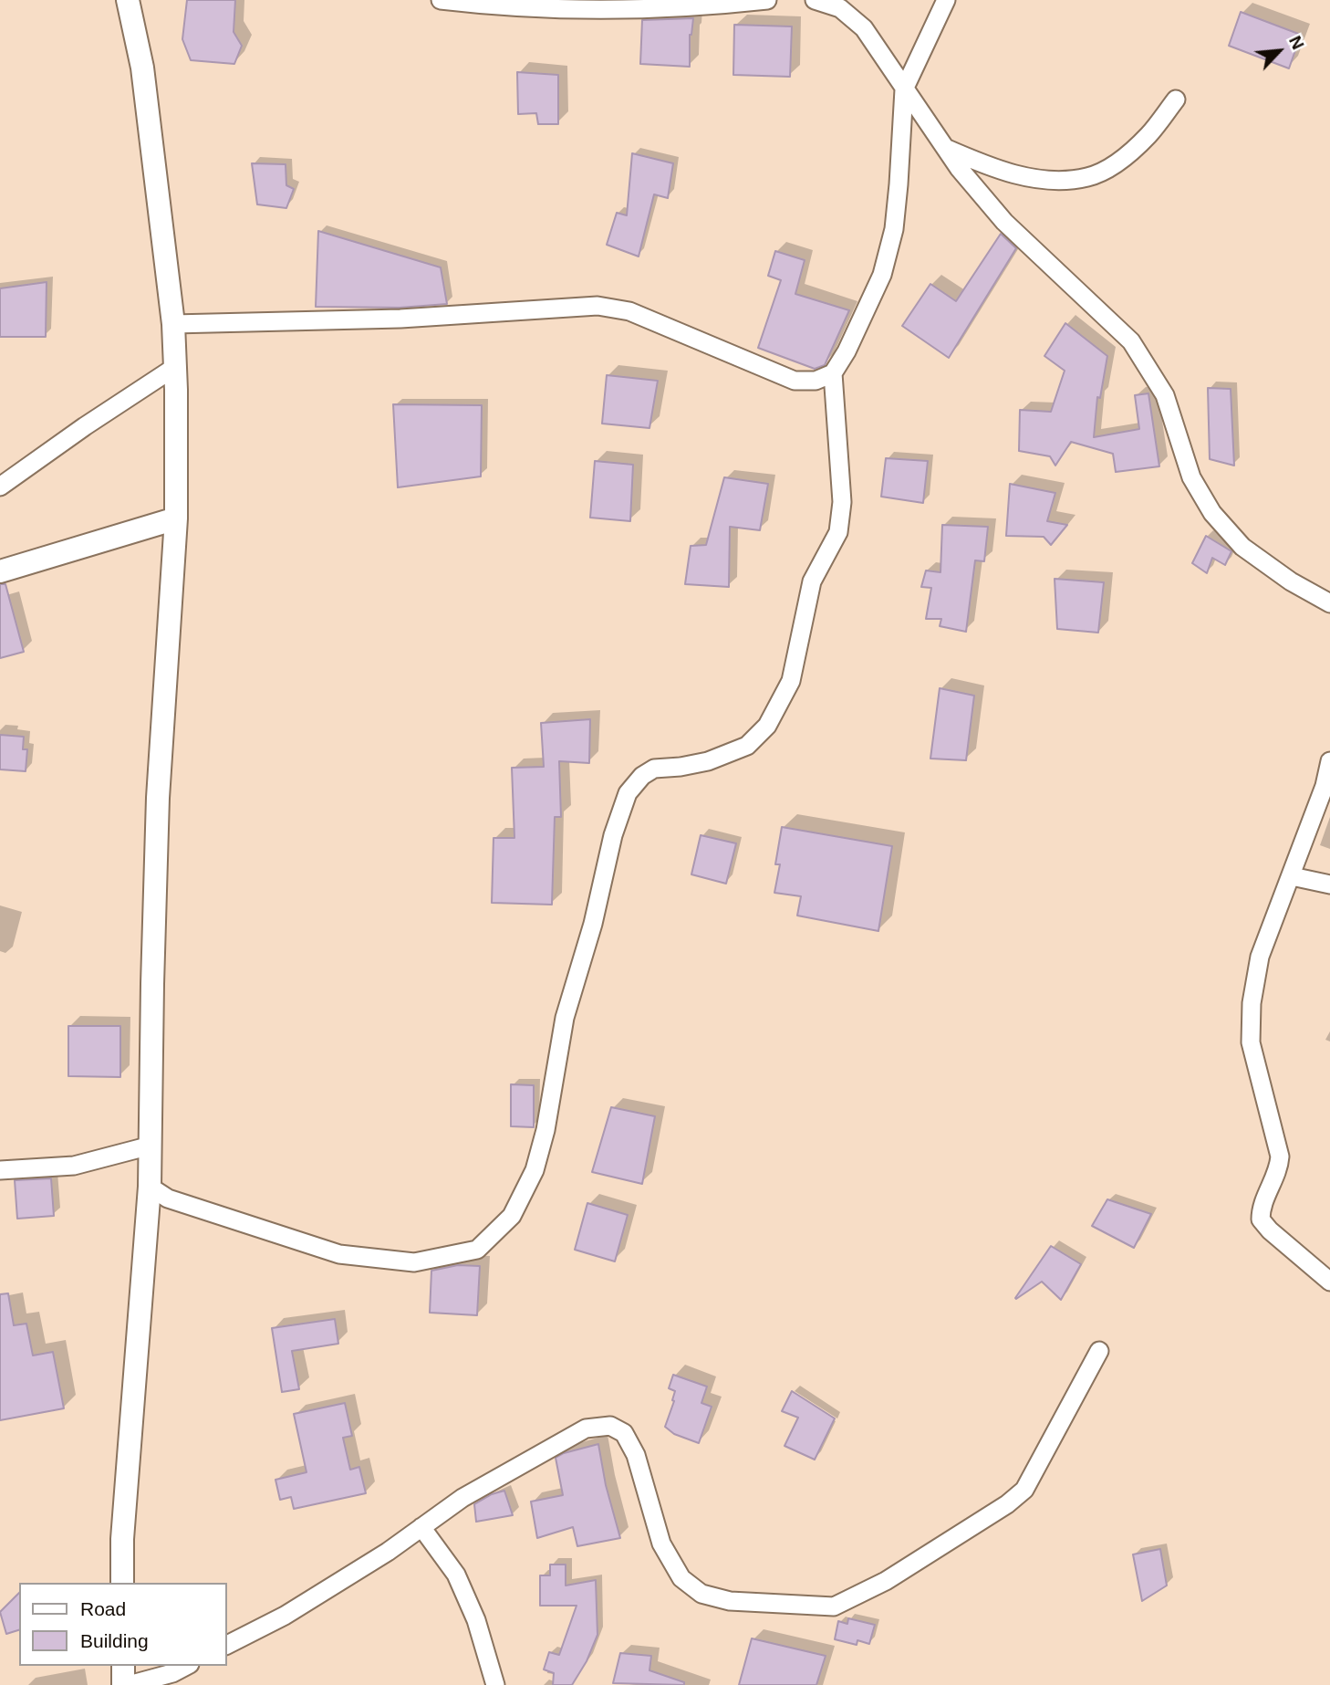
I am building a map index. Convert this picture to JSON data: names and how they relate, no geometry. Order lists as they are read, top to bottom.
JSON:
{
  "legend": ["Road", "Building"],
  "north": "top right"
}
